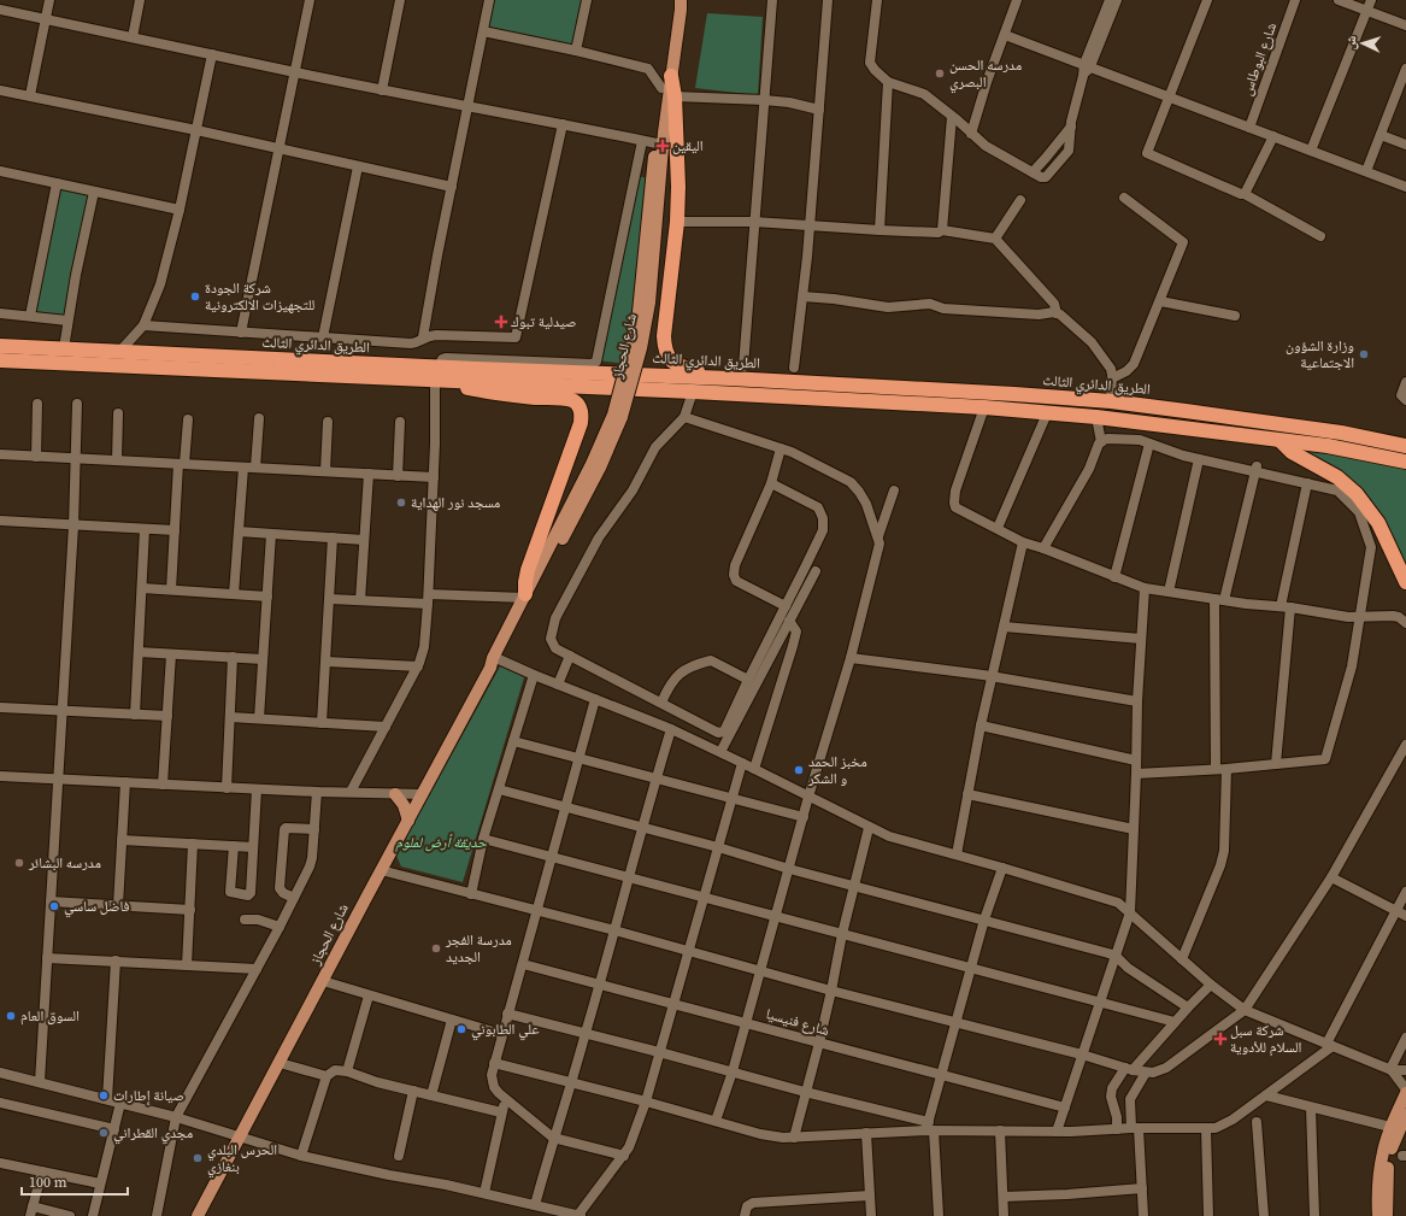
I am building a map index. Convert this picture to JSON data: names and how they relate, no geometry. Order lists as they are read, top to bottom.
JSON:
{
  "streets": {
    "highway": ["الطريق الدائري الثالث"],
    "main road": ["شارع الحجاز"],
    "street": ["شارع البوطاس", "شارع فنيسيا"]
  },
  "parks": ["حديقة أرض لملوم"],
  "places": {
    "other": [
      "مدرسه الحسن البصري",
      "شركة الجودة للتجهيزات الالكترونية",
      "وزارة الشؤون الاجتماعية",
      "مسجد نور الهداية",
      "مخبز الحمد و الشكر",
      "مدرسه البشائر",
      "فاضل ساسي",
      "مدرسة الفجر الجديد",
      "السوق العام",
      "علي الطابوني",
      "صيانة إطارات",
      "مجدي القطراني",
      "الحرس البلدي بنغازي"
    ],
    "health": ["اليقين", "صيدلية تبوك", "شركة سبل السلام للأدوية"]
  },
  "scale_bar": "100 m",
  "north": "left"
}
